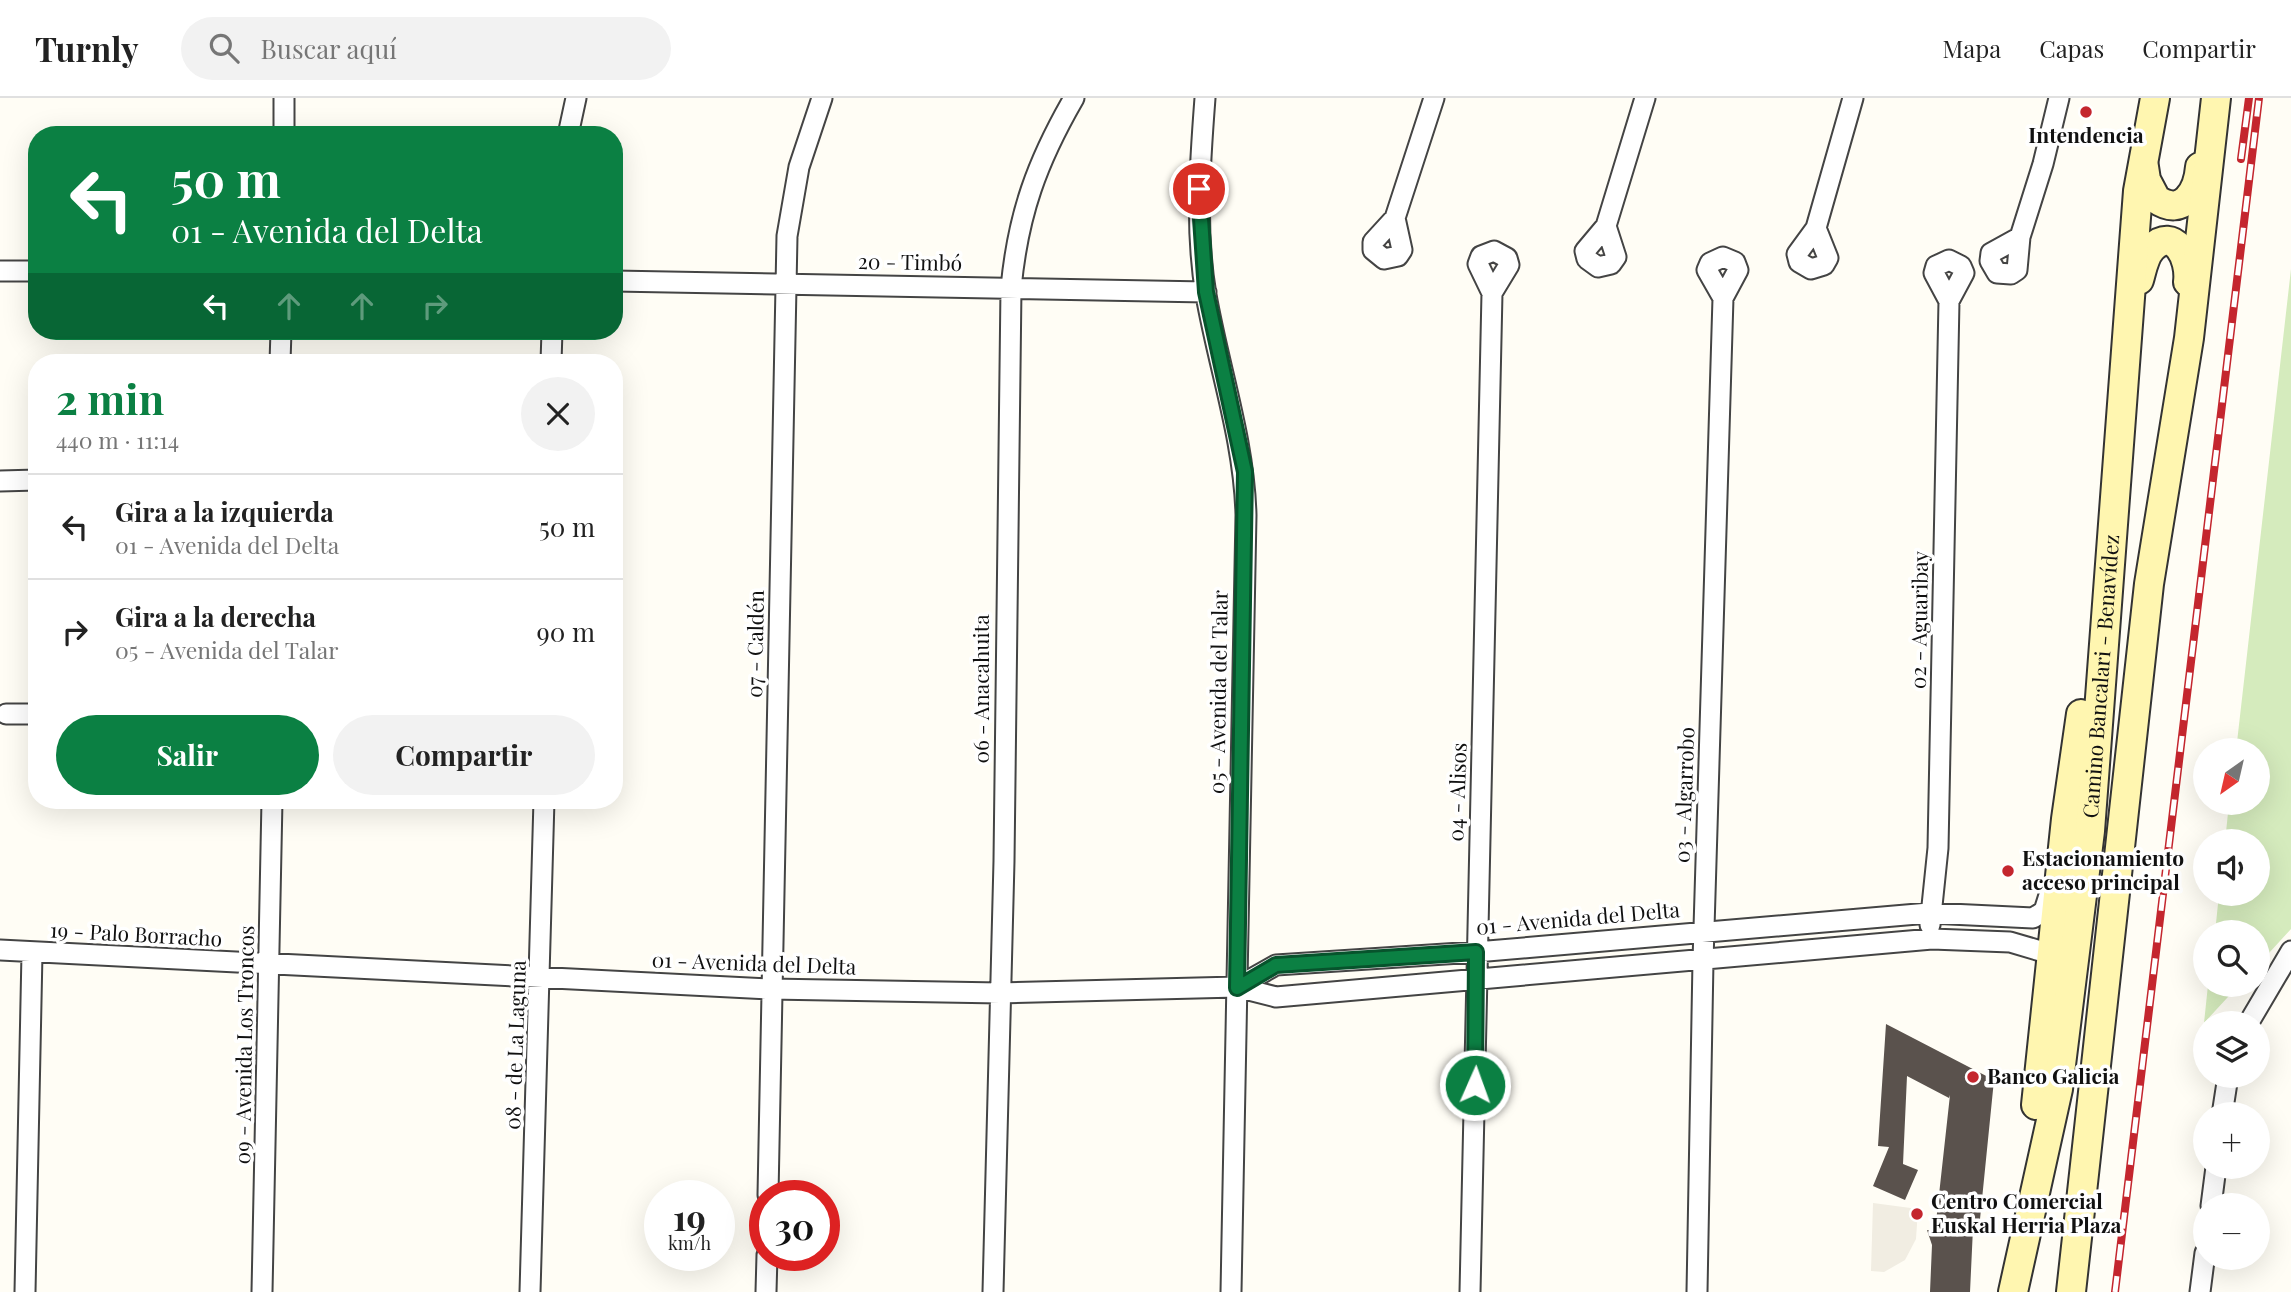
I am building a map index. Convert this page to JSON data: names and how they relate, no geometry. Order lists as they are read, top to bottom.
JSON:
{
  "streets": {
    "main road": ["Camino Bancalari - Benavídez"],
    "street": [
      "20 - Timbó",
      "02 - Aguaribay",
      "07 - Caldén",
      "06 - Anacahuita",
      "05 - Avenida del Talar",
      "04 - Alisos",
      "03 - Algarrobo",
      "01 - Avenida del Delta",
      "19 - Palo Borracho",
      "09 - Avenida Los Troncos",
      "08 - de La Laguna"
    ]
  },
  "crossings": [
    ["20 - Timbó", "07 - Caldén"],
    ["20 - Timbó", "06 - Anacahuita"],
    ["20 - Timbó", "05 - Avenida del Talar"],
    ["02 - Aguaribay", "01 - Avenida del Delta"],
    ["07 - Caldén", "01 - Avenida del Delta"],
    ["06 - Anacahuita", "01 - Avenida del Delta"],
    ["05 - Avenida del Talar", "01 - Avenida del Delta"],
    ["04 - Alisos", "01 - Avenida del Delta"],
    ["03 - Algarrobo", "01 - Avenida del Delta"],
    ["01 - Avenida del Delta", "19 - Palo Borracho"],
    ["01 - Avenida del Delta", "09 - Avenida Los Troncos"],
    ["01 - Avenida del Delta", "08 - de La Laguna"],
    ["19 - Palo Borracho", "09 - Avenida Los Troncos"]
  ],
  "places": [
    "Intendencia",
    "Estacionamiento acceso principal",
    "Banco Galicia",
    "Centro Comercial Euskal Herria Plaza"
  ],
  "north": "bottom left",
  "page": {
    "header": "Turnly",
    "search": "Buscar aquí",
    "nav": ["Mapa", "Capas", "Compartir"],
    "turn": ["50 m", "01 - Avenida del Delta"],
    "heading": ["2 min", "440 m · 11:14"],
    "list": [
      {
        "name": "Gira a la izquierda",
        "note": "01 - Avenida del Delta",
        "value": "50 m"
      },
      {
        "name": "Gira a la derecha",
        "note": "05 - Avenida del Talar",
        "value": "90 m"
      }
    ],
    "buttons": ["Salir", "Compartir"],
    "map_buttons": ["+", "−"],
    "speed": "19 km/h",
    "limit": "30"
  }
}
